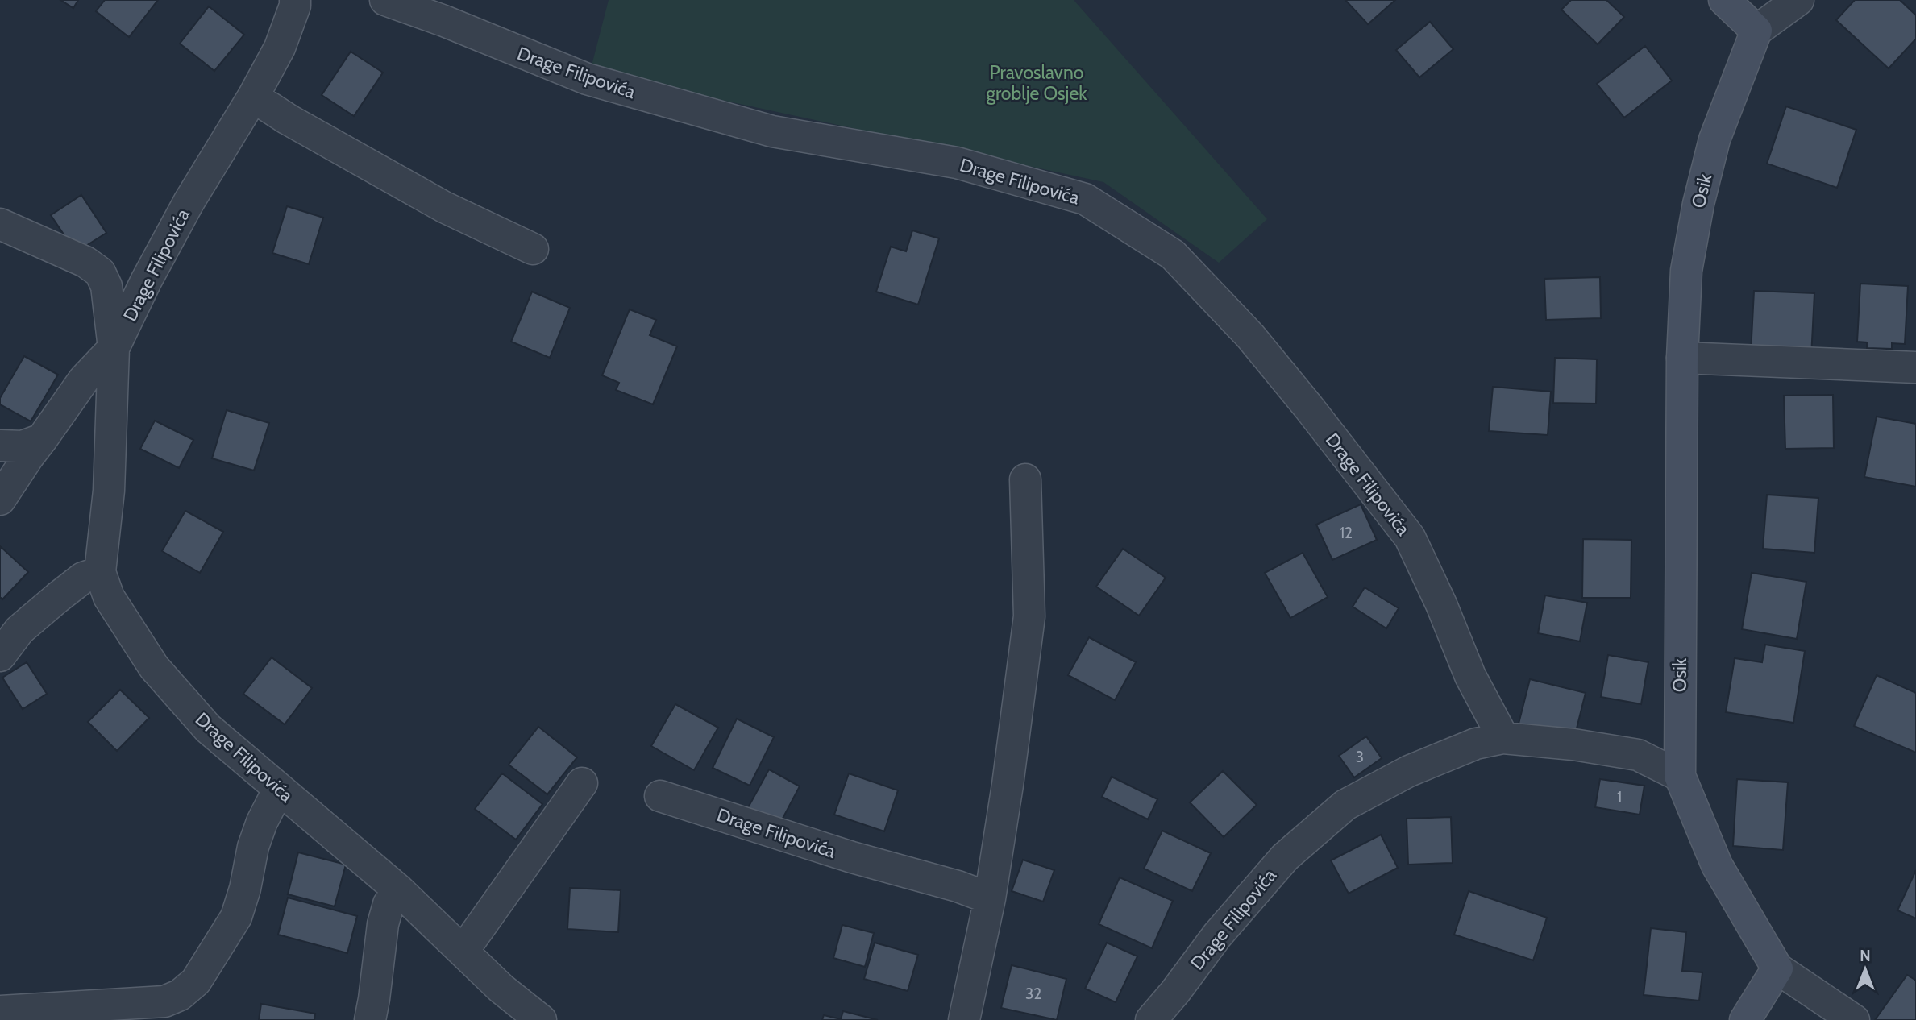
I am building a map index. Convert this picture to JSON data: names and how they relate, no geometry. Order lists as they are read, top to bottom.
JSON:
{
  "streets": {
    "main road": ["Osik"],
    "street": ["Drage Filipovića"]
  },
  "crossings": [
    ["Drage Filipovića", "Osik"]
  ],
  "parks": ["Pravoslavno groblje Osjek"],
  "house_numbers": [
    "12",
    "3",
    "1",
    "32"
  ],
  "north": "top"
}
